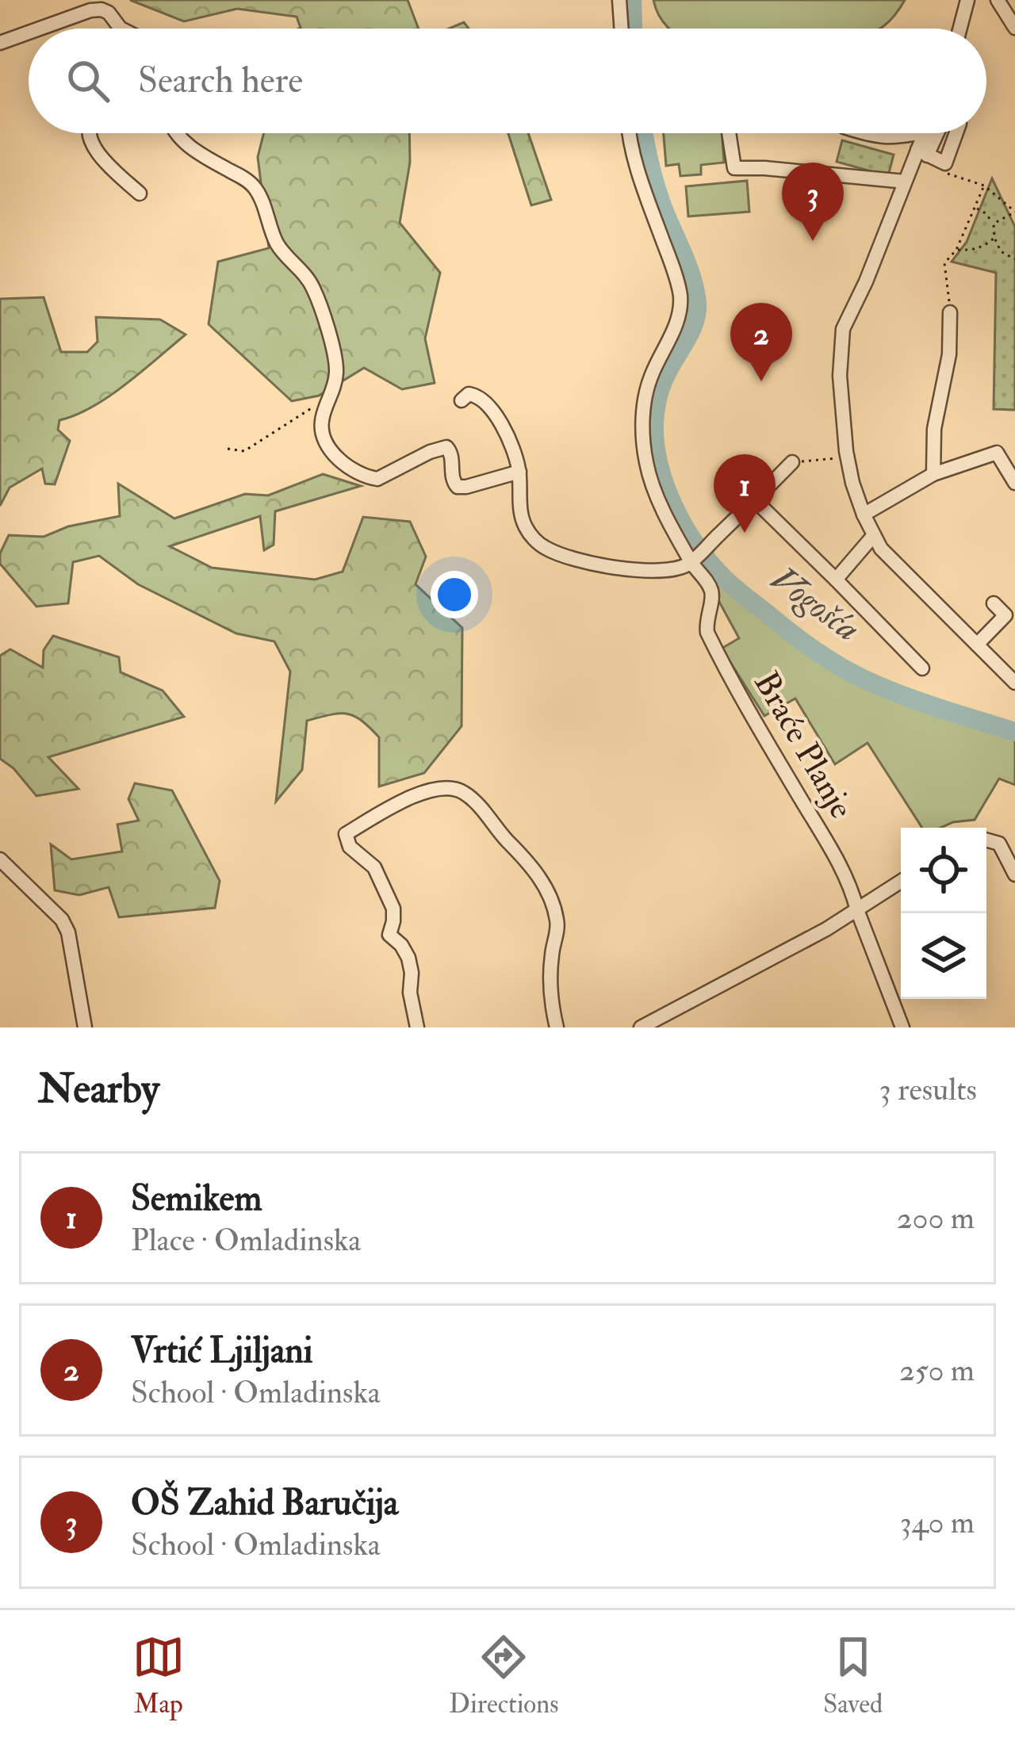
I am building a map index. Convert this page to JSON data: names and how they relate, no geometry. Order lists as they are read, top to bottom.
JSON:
{
  "streets": {
    "street": ["Braće Planje"]
  },
  "water": ["Vogošća"],
  "page": {
    "search": "Search here",
    "pins": ["3", "2", "1"],
    "heading": ["Nearby", "3 results"],
    "list": [
      {
        "mark": "1",
        "name": "Semikem",
        "note": "Place · Omladinska",
        "value": "200 m"
      },
      {
        "mark": "2",
        "name": "Vrtić Ljiljani",
        "note": "School · Omladinska",
        "value": "250 m"
      },
      {
        "mark": "3",
        "name": "OŠ Zahid Baručija",
        "note": "School · Omladinska",
        "value": "340 m"
      }
    ],
    "nav": ["Map", "Directions", "Saved"]
  }
}
